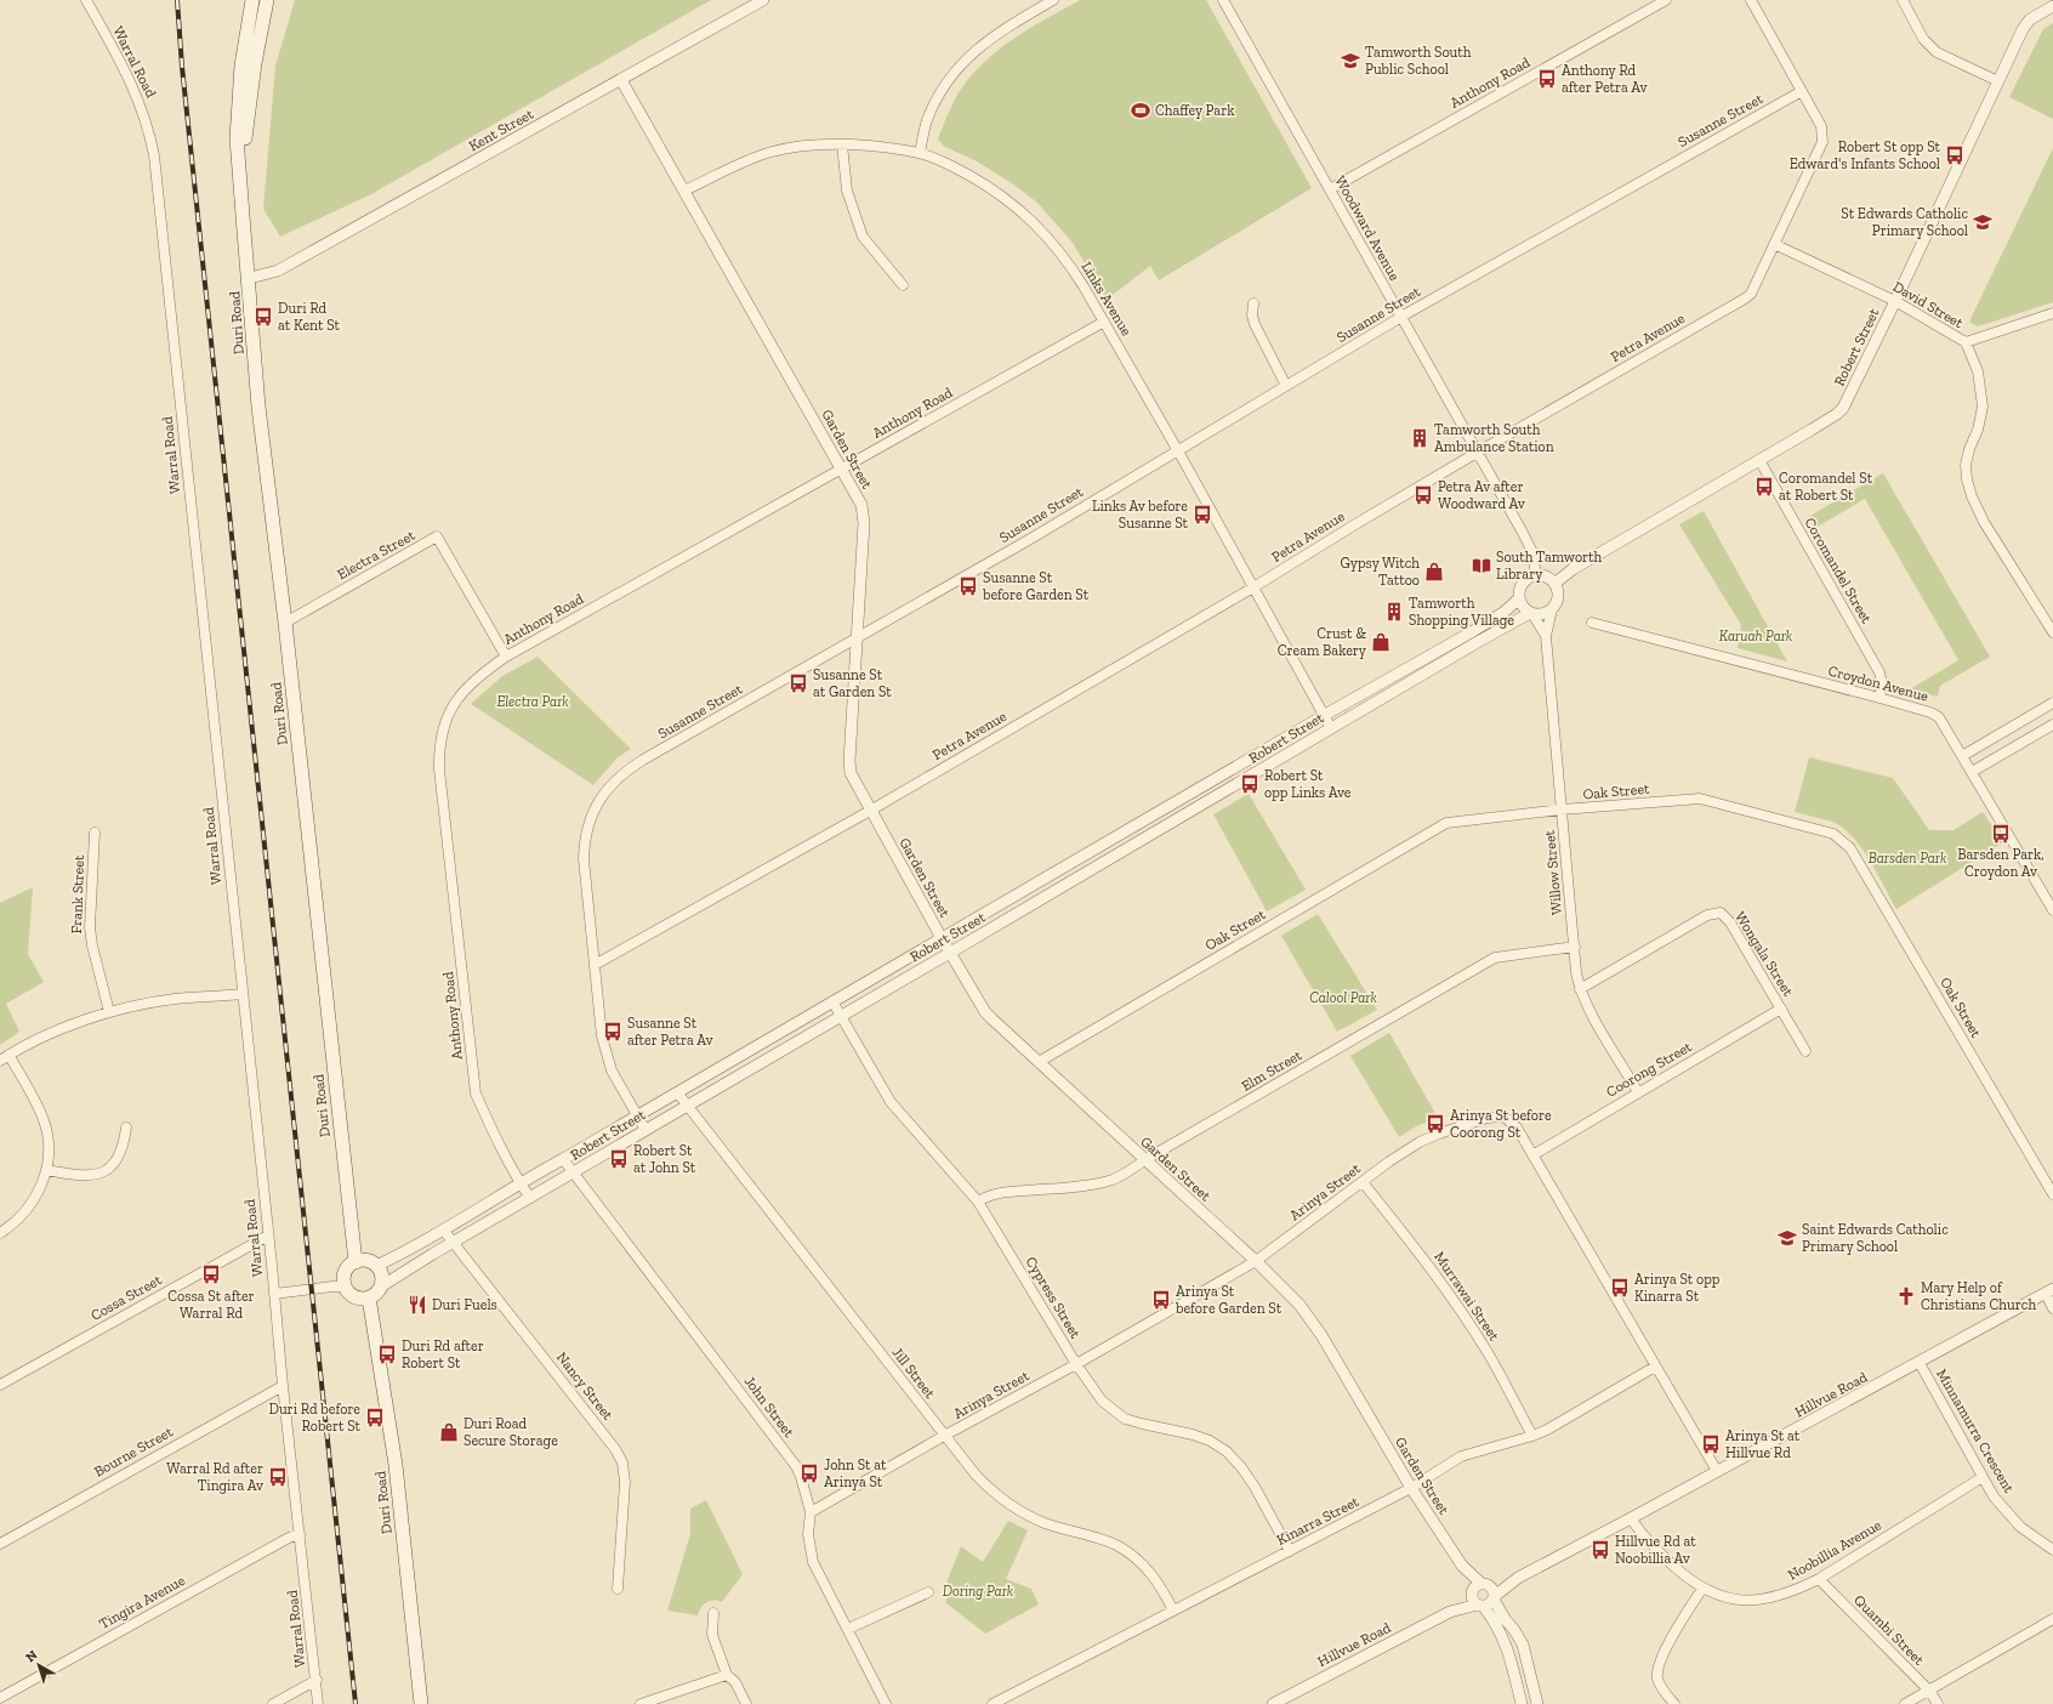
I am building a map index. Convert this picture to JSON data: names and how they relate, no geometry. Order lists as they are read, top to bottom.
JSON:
{
  "streets": {
    "main road": ["Duri Road"],
    "street": [
      "Warral Road",
      "Anthony Road",
      "Susanne Street",
      "Kent Street",
      "Woodward Avenue",
      "Links Avenue",
      "David Street",
      "Petra Avenue",
      "Robert Street",
      "Garden Street",
      "Electra Street",
      "Coromandel Street",
      "Croydon Avenue",
      "Oak Street",
      "Willow Street",
      "Frank Street",
      "Wongala Street",
      "Coorong Street",
      "Elm Street",
      "Arinya Street",
      "Murrawai Street",
      "Cossa Street",
      "Cypress Street",
      "Jill Street",
      "Nancy Street",
      "Hillvue Road",
      "John Street",
      "Minnamurra Crescent",
      "Bourne Street",
      "Kinarra Street",
      "Noobillia Avenue",
      "Tingira Avenue",
      "Quambi Street"
    ]
  },
  "crossings": [
    ["Warral Road", "Cossa Street"],
    ["Warral Road", "Bourne Street"],
    ["Warral Road", "Tingira Avenue"],
    ["Anthony Road", "Woodward Avenue"],
    ["Anthony Road", "Links Avenue"],
    ["Anthony Road", "Robert Street"],
    ["Anthony Road", "Garden Street"],
    ["Anthony Road", "Electra Street"],
    ["Susanne Street", "Woodward Avenue"],
    ["Susanne Street", "Links Avenue"],
    ["Susanne Street", "Petra Avenue"],
    ["Susanne Street", "Robert Street"],
    ["Susanne Street", "Garden Street"],
    ["Kent Street", "Duri Road"],
    ["Kent Street", "Garden Street"],
    ["Woodward Avenue", "Petra Avenue"],
    ["Woodward Avenue", "Robert Street"],
    ["Woodward Avenue", "Willow Street"],
    ["Links Avenue", "Petra Avenue"],
    ["Links Avenue", "Robert Street"],
    ["Links Avenue", "Garden Street"],
    ["David Street", "Petra Avenue"],
    ["David Street", "Robert Street"],
    ["Duri Road", "Robert Street"],
    ["Duri Road", "Electra Street"],
    ["Petra Avenue", "Garden Street"],
    ["Robert Street", "Garden Street"],
    ["Robert Street", "Coromandel Street"],
    ["Robert Street", "Willow Street"],
    ["Robert Street", "Cypress Street"],
    ["Robert Street", "Jill Street"],
    ["Robert Street", "Nancy Street"],
    ["Robert Street", "John Street"],
    ["Garden Street", "Oak Street"],
    ["Garden Street", "Elm Street"],
    ["Garden Street", "Arinya Street"],
    ["Garden Street", "Hillvue Road"],
    ["Garden Street", "Kinarra Street"],
    ["Coromandel Street", "Croydon Avenue"],
    ["Oak Street", "Willow Street"],
    ["Willow Street", "Wongala Street"],
    ["Willow Street", "Coorong Street"],
    ["Willow Street", "Elm Street"],
    ["Wongala Street", "Coorong Street"],
    ["Coorong Street", "Arinya Street"],
    ["Elm Street", "Cypress Street"],
    ["Arinya Street", "Murrawai Street"],
    ["Arinya Street", "Cypress Street"],
    ["Arinya Street", "Jill Street"],
    ["Arinya Street", "Hillvue Road"],
    ["Arinya Street", "John Street"],
    ["Arinya Street", "Kinarra Street"],
    ["Murrawai Street", "Kinarra Street"],
    ["Cypress Street", "Kinarra Street"],
    ["Jill Street", "Kinarra Street"],
    ["Hillvue Road", "Minnamurra Crescent"],
    ["Hillvue Road", "Noobillia Avenue"],
    ["Minnamurra Crescent", "Noobillia Avenue"],
    ["Noobillia Avenue", "Quambi Street"]
  ],
  "parks": [
    "Karuah Park",
    "Electra Park",
    "Barsden Park",
    "Calool Park",
    "Doring Park"
  ],
  "places": {
    "school or university": ["Tamworth South Public School", "St Edwards Catholic Primary School", "Saint Edwards Catholic Primary School"],
    "bus stop": [
      "Anthony Rd after Petra Av",
      "Robert St opp St Edward's Infants School",
      "Duri Rd at Kent St",
      "Coromandel St at Robert St",
      "Petra Av after Woodward Av",
      "Links Av before Susanne St",
      "Susanne St before Garden St",
      "Susanne St at Garden St",
      "Robert St opp Links Ave",
      "Barsden Park, Croydon Av",
      "Susanne St after Petra Av",
      "Arinya St before Coorong St",
      "Robert St at John St",
      "Cossa St after Warral Rd",
      "Arinya St opp Kinarra St",
      "Arinya St before Garden St",
      "Duri Rd after Robert St",
      "Duri Rd before Robert St",
      "Arinya St at Hillvue Rd",
      "John St at Arinya St",
      "Warral Rd after Tingira Av",
      "Hillvue Rd at Noobillia Av"
    ],
    "sports": ["Chaffey Park"],
    "building": ["Tamworth South Ambulance Station", "Tamworth Shopping Village"],
    "library": ["South Tamworth Library"],
    "shop": ["Gypsy Witch Tattoo", "Crust & Cream Bakery", "Duri Road Secure Storage"],
    "church": ["Mary Help of Christians Church"],
    "restaurant": ["Duri Fuels"]
  },
  "north": "top left"
}
